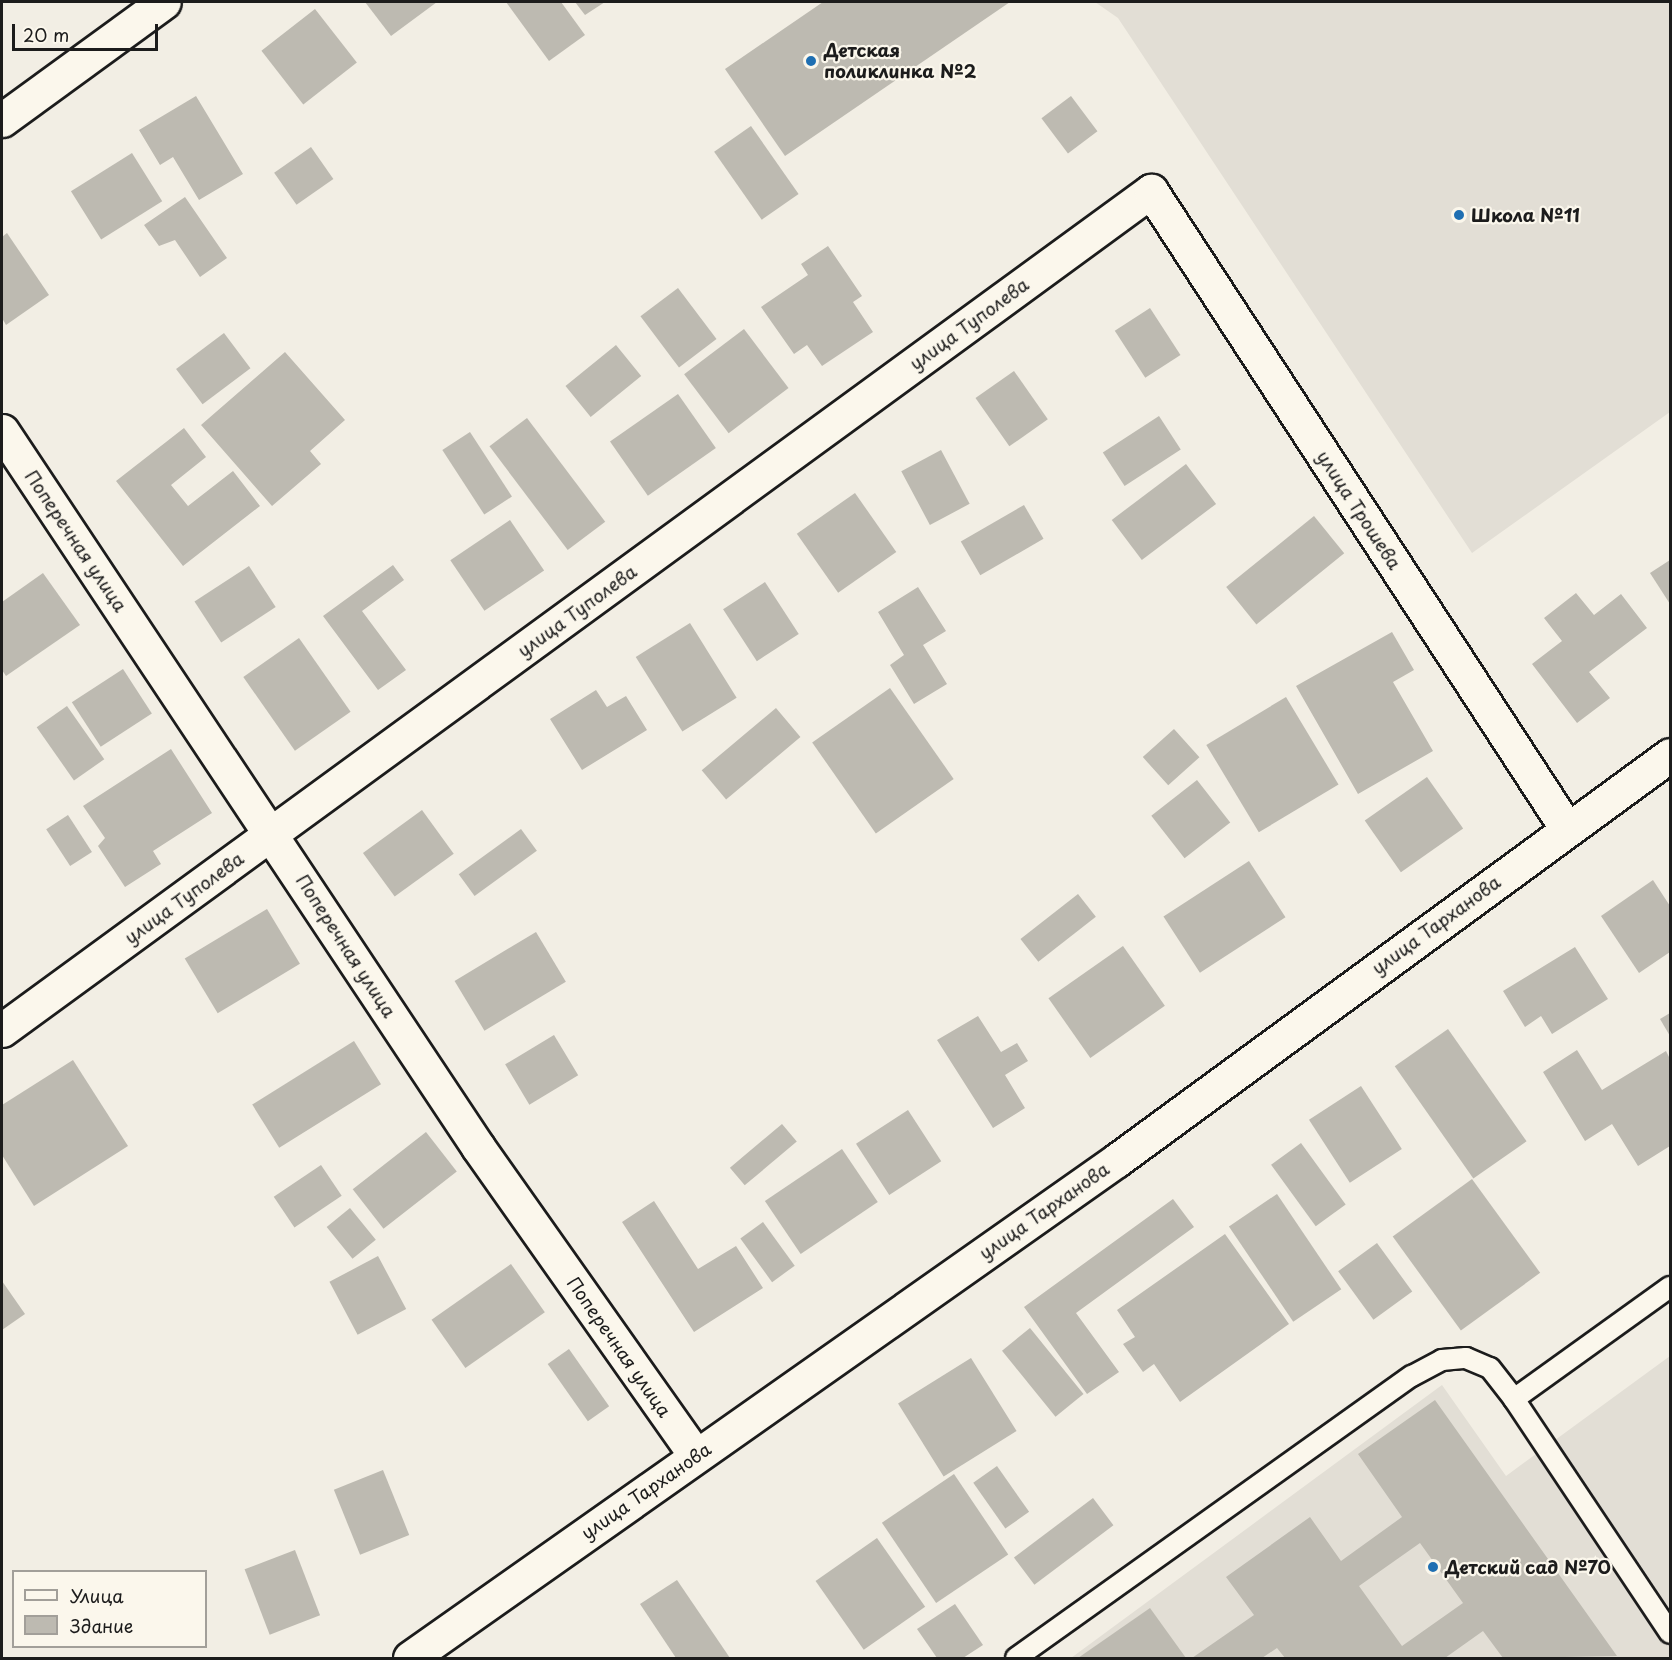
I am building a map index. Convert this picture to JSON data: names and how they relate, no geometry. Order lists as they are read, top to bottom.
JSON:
{
  "streets": {
    "street": [
      "улица Туполева",
      "улица Трошева",
      "Поперечная улица",
      "улица Тарханова"
    ]
  },
  "crossings": [
    ["улица Туполева", "улица Трошева"],
    ["улица Туполева", "Поперечная улица"],
    ["улица Трошева", "улица Тарханова"],
    ["Поперечная улица", "улица Тарханова"]
  ],
  "places": ["Детская поликлинка №2", "Школа №11", "Детский сад №70"],
  "legend": ["Улица", "Здание"],
  "scale_bar": "20 m"
}
